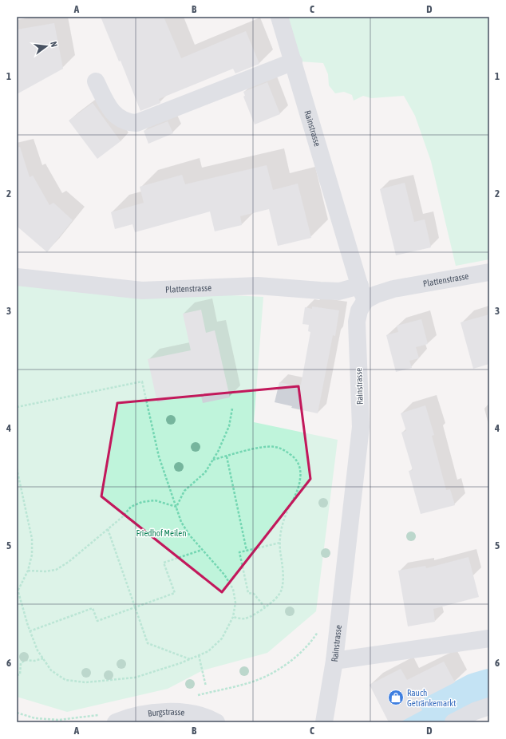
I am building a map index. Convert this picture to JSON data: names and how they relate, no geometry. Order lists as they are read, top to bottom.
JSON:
{
  "streets": {
    "street": ["Rainstrasse", "Plattenstrasse", "Burgstrasse"]
  },
  "crossings": [
    ["Rainstrasse", "Plattenstrasse"]
  ],
  "parks": ["Friedhof Meilen"],
  "places": {
    "shop": ["Rauch Getränkemarkt"]
  },
  "north": "right",
  "grid": {
    "columns": [
      "A",
      "B",
      "C",
      "D"
    ],
    "rows": [
      "1",
      "2",
      "3",
      "4",
      "5",
      "6"
    ]
  }
}
